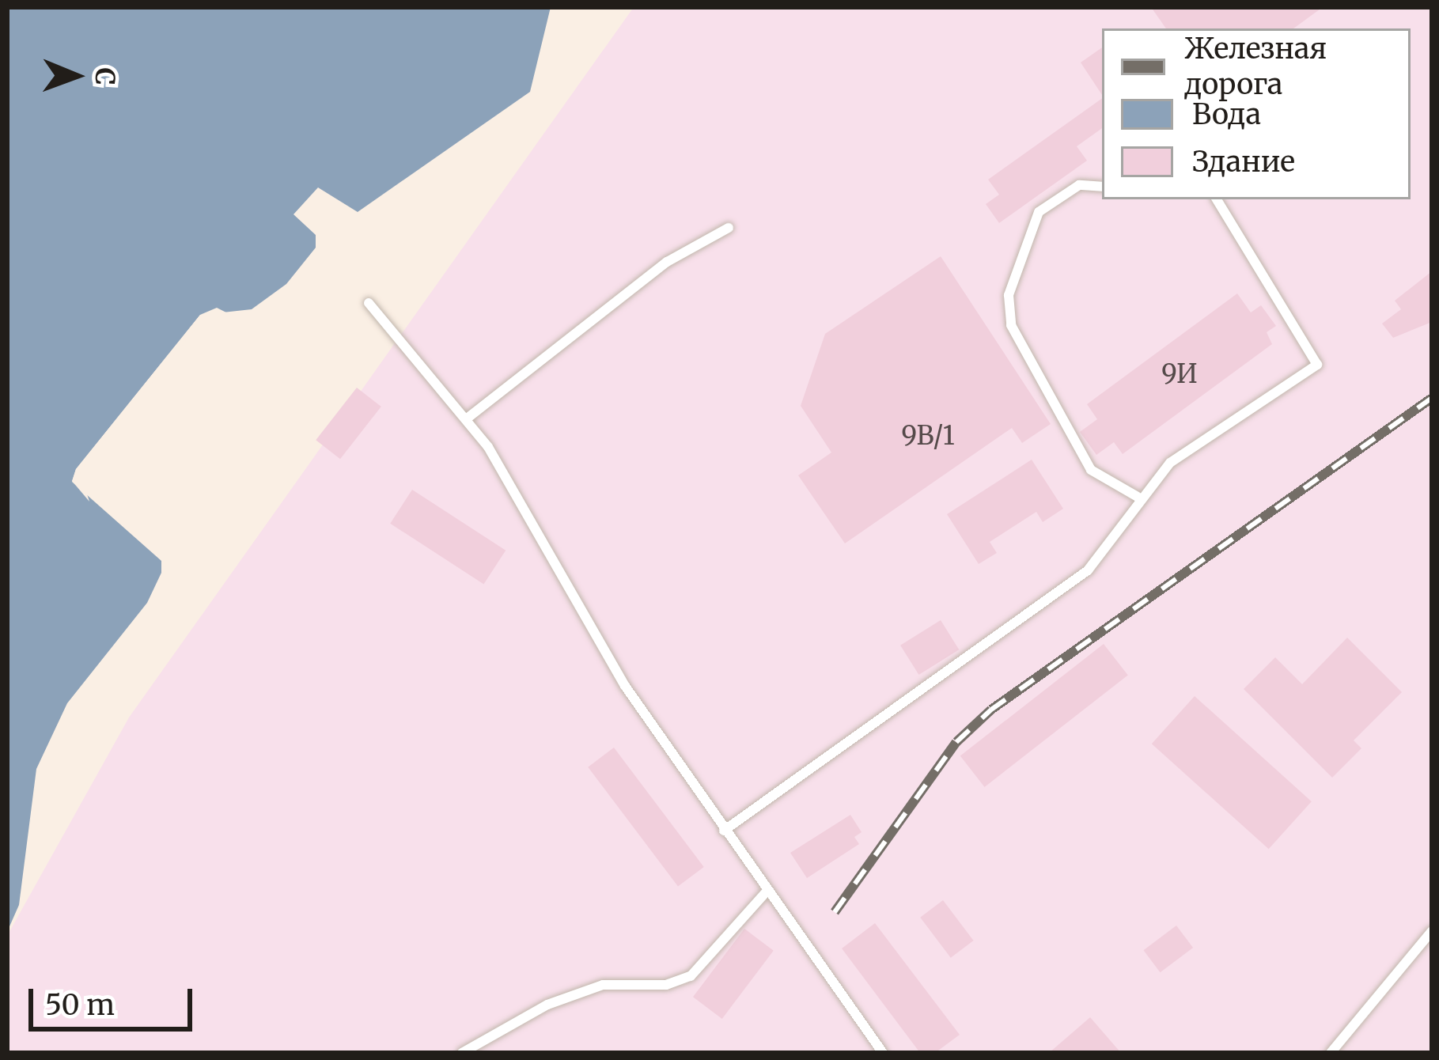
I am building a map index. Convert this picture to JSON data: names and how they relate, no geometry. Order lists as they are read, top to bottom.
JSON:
{
  "house_numbers": ["9И", "9В/1"],
  "legend": ["Железная дорога", "Вода", "Здание"],
  "scale_bar": "50 m",
  "north": "right"
}
